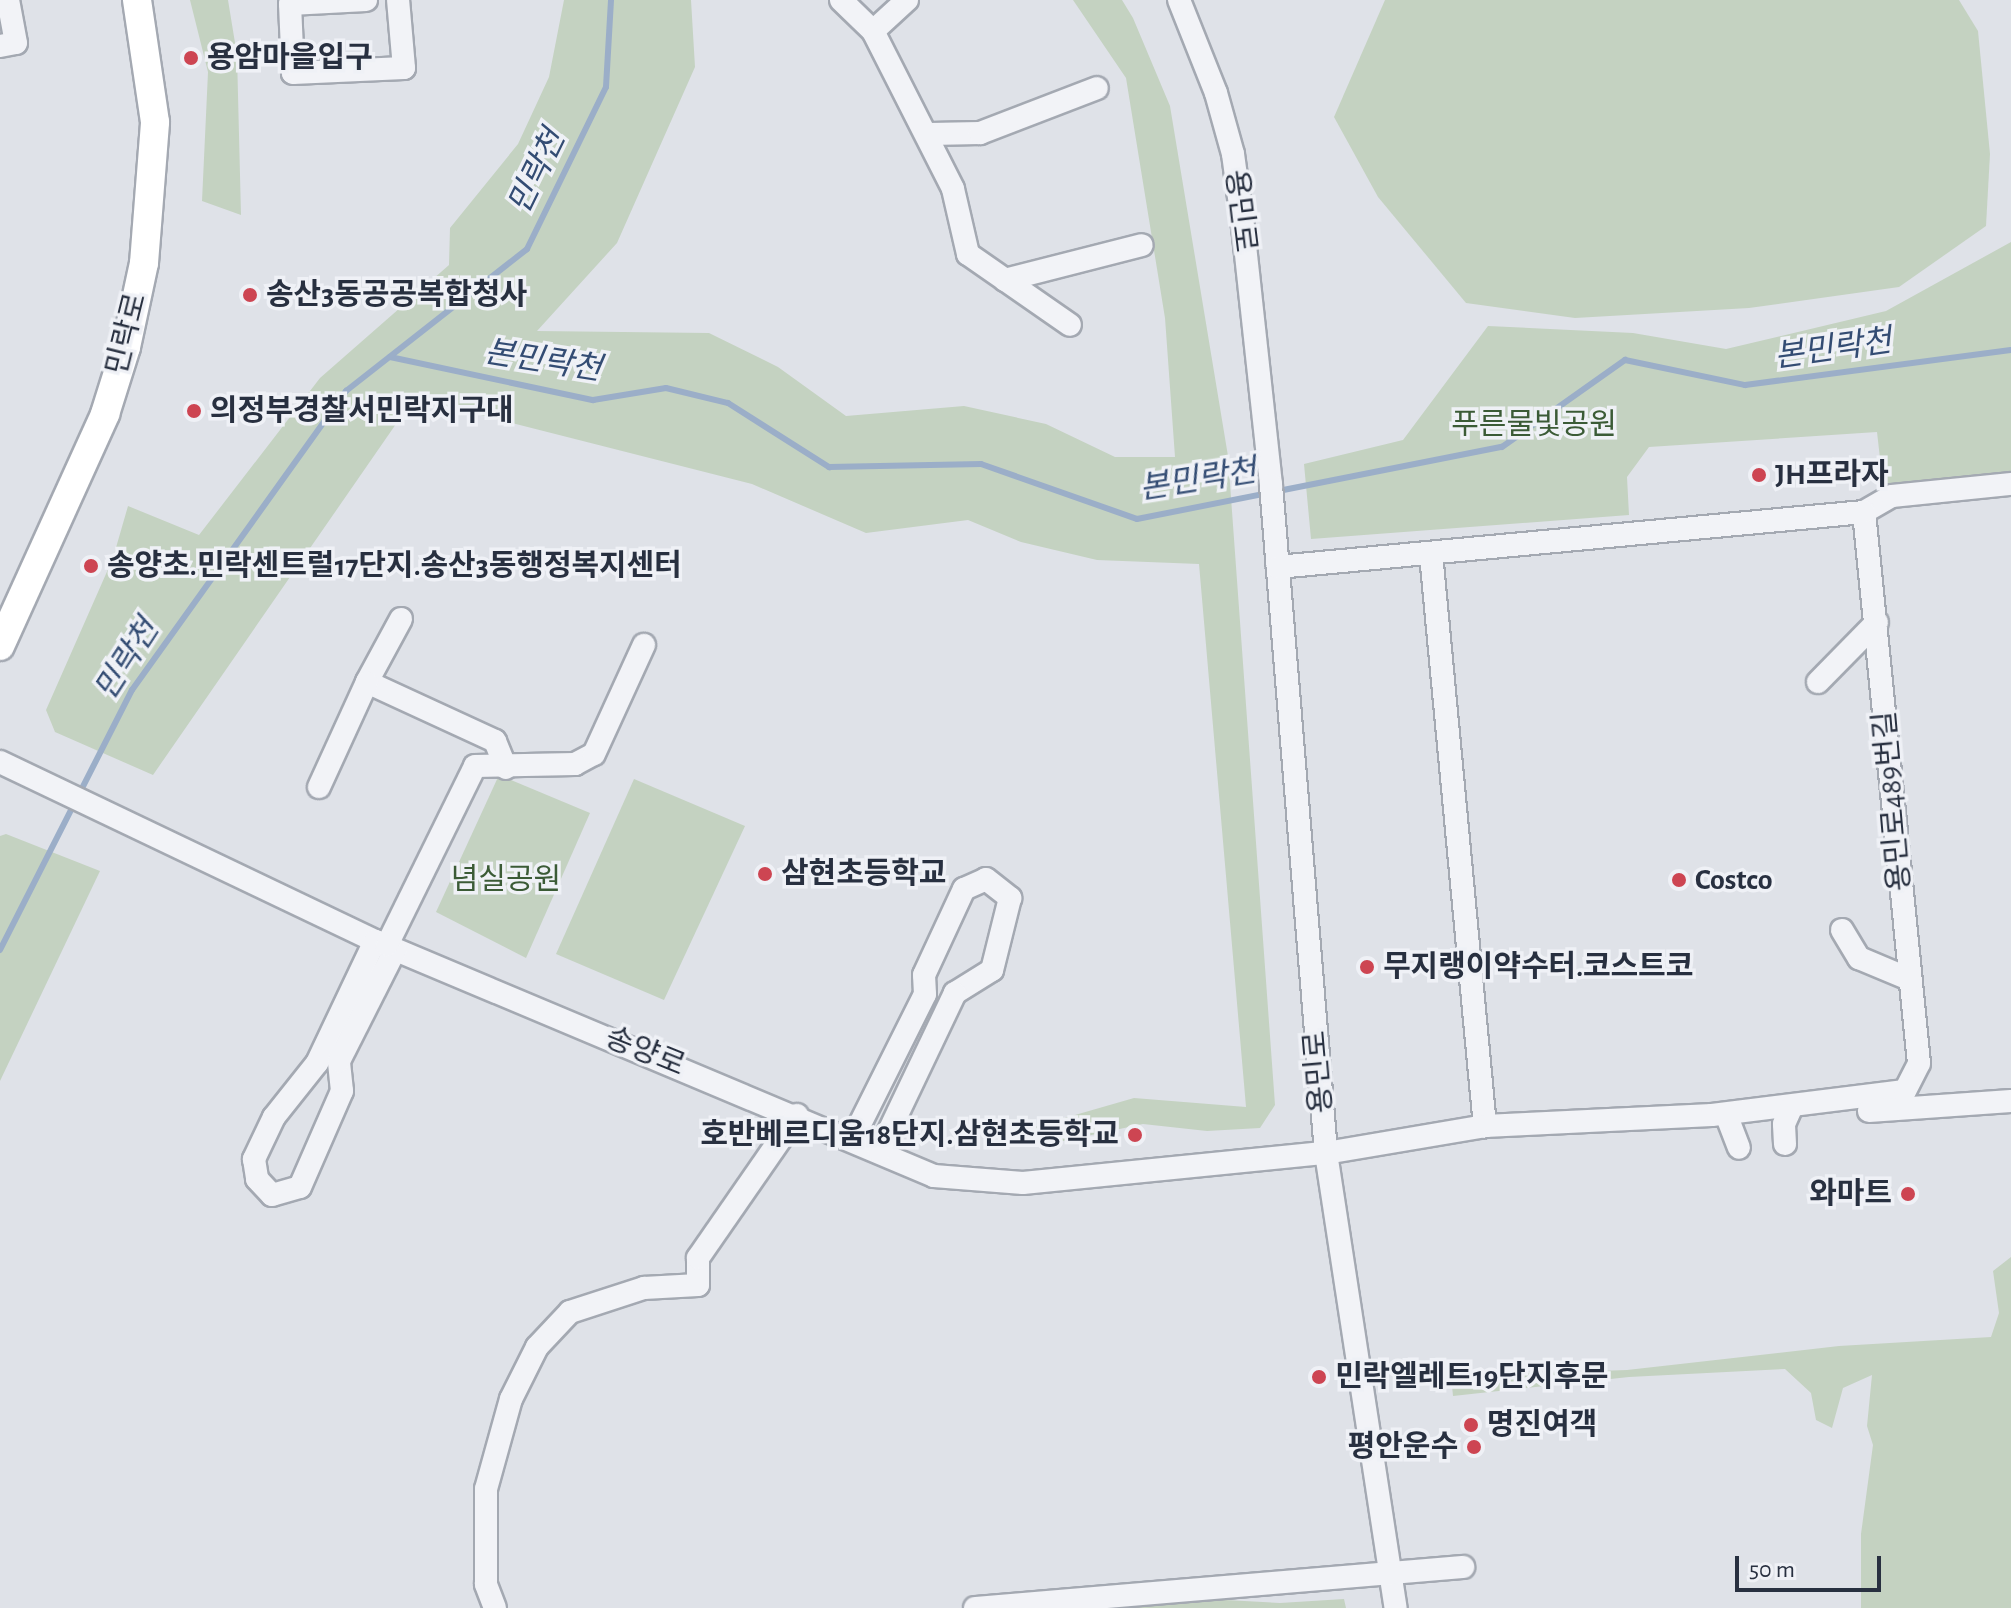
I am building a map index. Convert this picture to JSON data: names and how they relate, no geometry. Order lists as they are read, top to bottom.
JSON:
{
  "streets": {
    "main road": ["민락로"],
    "street": ["용민로", "용민로489번길", "송양로"]
  },
  "crossings": [
    ["용민로", "용민로489번길"],
    ["용민로", "송양로"],
    ["용민로489번길", "송양로"]
  ],
  "water": ["민락천", "본민락천"],
  "parks": ["푸른물빛공원", "념실공원"],
  "places": [
    "용암마을입구",
    "송산3동공공복합청사",
    "의정부경찰서민락지구대",
    "JH프라자",
    "송양초.민락센트럴17단지.송산3동행정복지센터",
    "삼현초등학교",
    "Costco",
    "무지랭이약수터.코스트코",
    "호반베르디움18단지.삼현초등학교",
    "와마트",
    "민락엘레트19단지후문",
    "명진여객",
    "평안운수"
  ],
  "scale_bar": "50 m"
}
